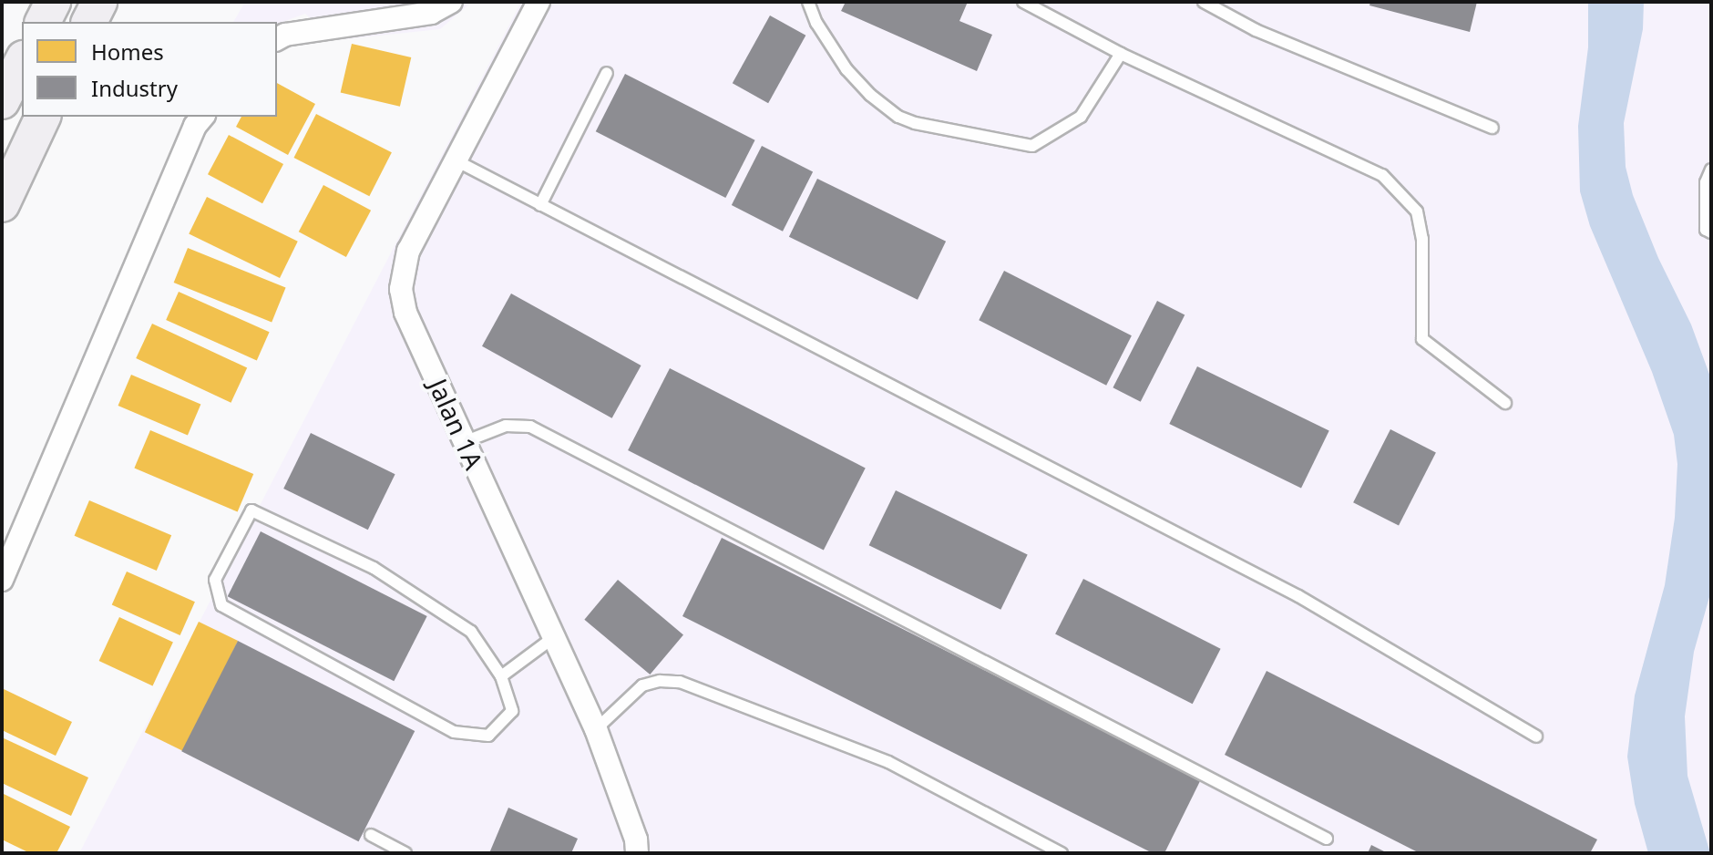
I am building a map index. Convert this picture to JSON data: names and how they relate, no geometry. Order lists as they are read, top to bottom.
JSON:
{
  "streets": {
    "street": ["Jalan 1A"]
  },
  "legend": ["Homes", "Industry"]
}
